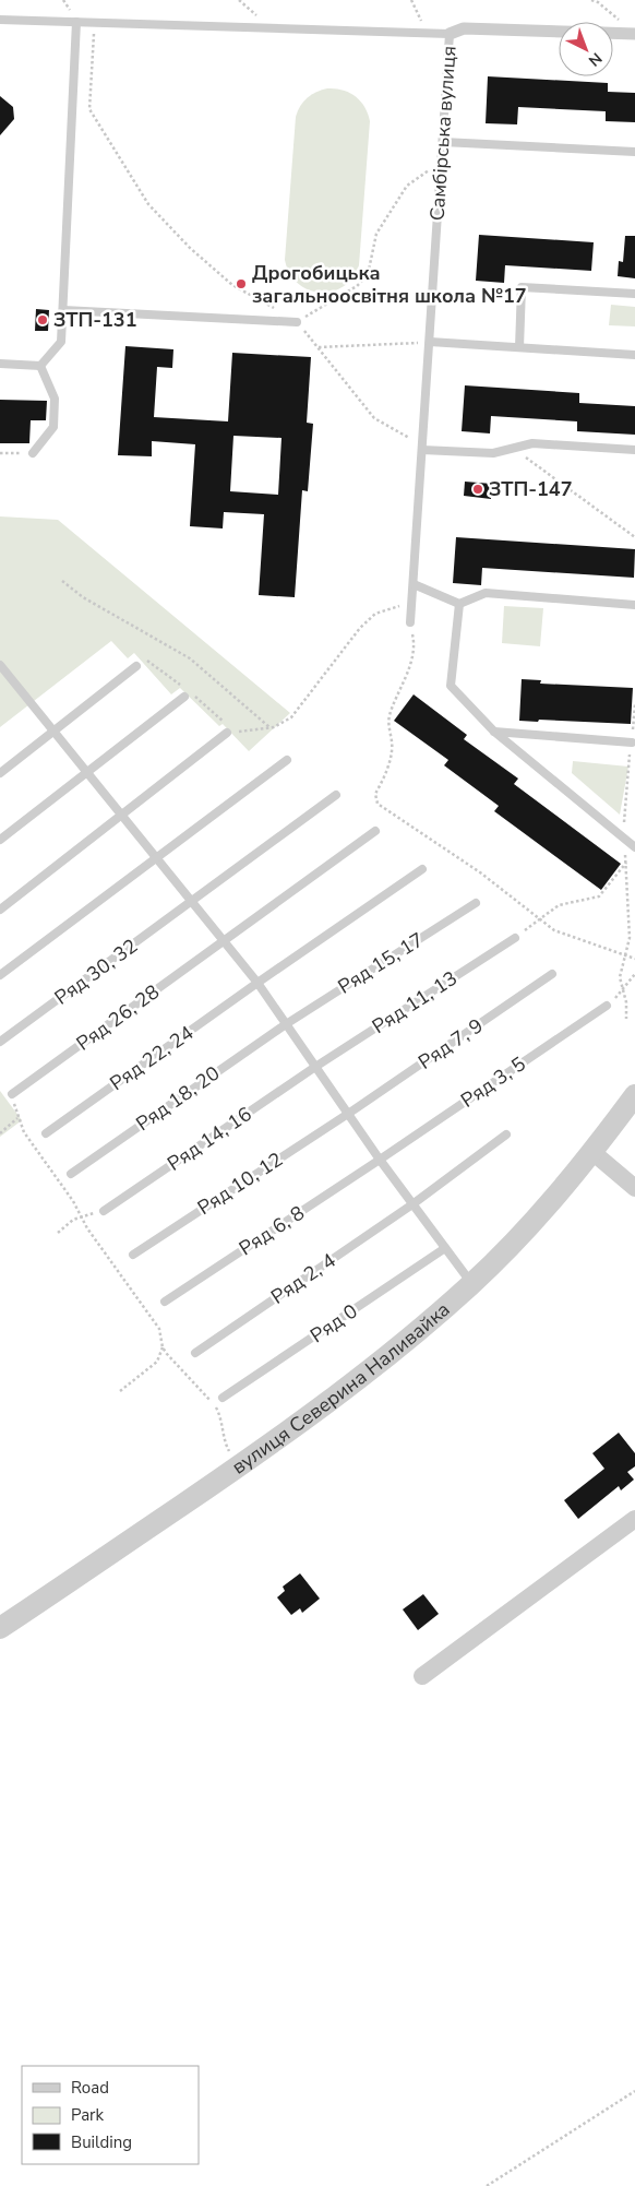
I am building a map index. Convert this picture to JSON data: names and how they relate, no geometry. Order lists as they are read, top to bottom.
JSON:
{
  "streets": {
    "street": ["вулиця Северина Наливайка"],
    "lane": [
      "Самбірська вулиця",
      "Ряд 15, 17",
      "Ряд 30, 32",
      "Ряд 11, 13",
      "Ряд 26, 28",
      "Ряд 7, 9",
      "Ряд 22, 24",
      "Ряд 3, 5",
      "Ряд 18, 20",
      "Ряд 14, 16",
      "Ряд 10, 12",
      "Ряд 6, 8",
      "Ряд 2, 4",
      "Ряд 0"
    ]
  },
  "crossings": [
    ["Ряд 15, 17", "Ряд 18, 20"],
    ["Ряд 11, 13", "Ряд 14, 16"],
    ["Ряд 7, 9", "Ряд 10, 12"],
    ["Ряд 3, 5", "Ряд 6, 8"]
  ],
  "places": ["Дрогобицька загальноосвітня школа №17", "ЗТП-131", "ЗТП-147"],
  "legend": ["Road", "Park", "Building"],
  "north": "bottom right"
}
